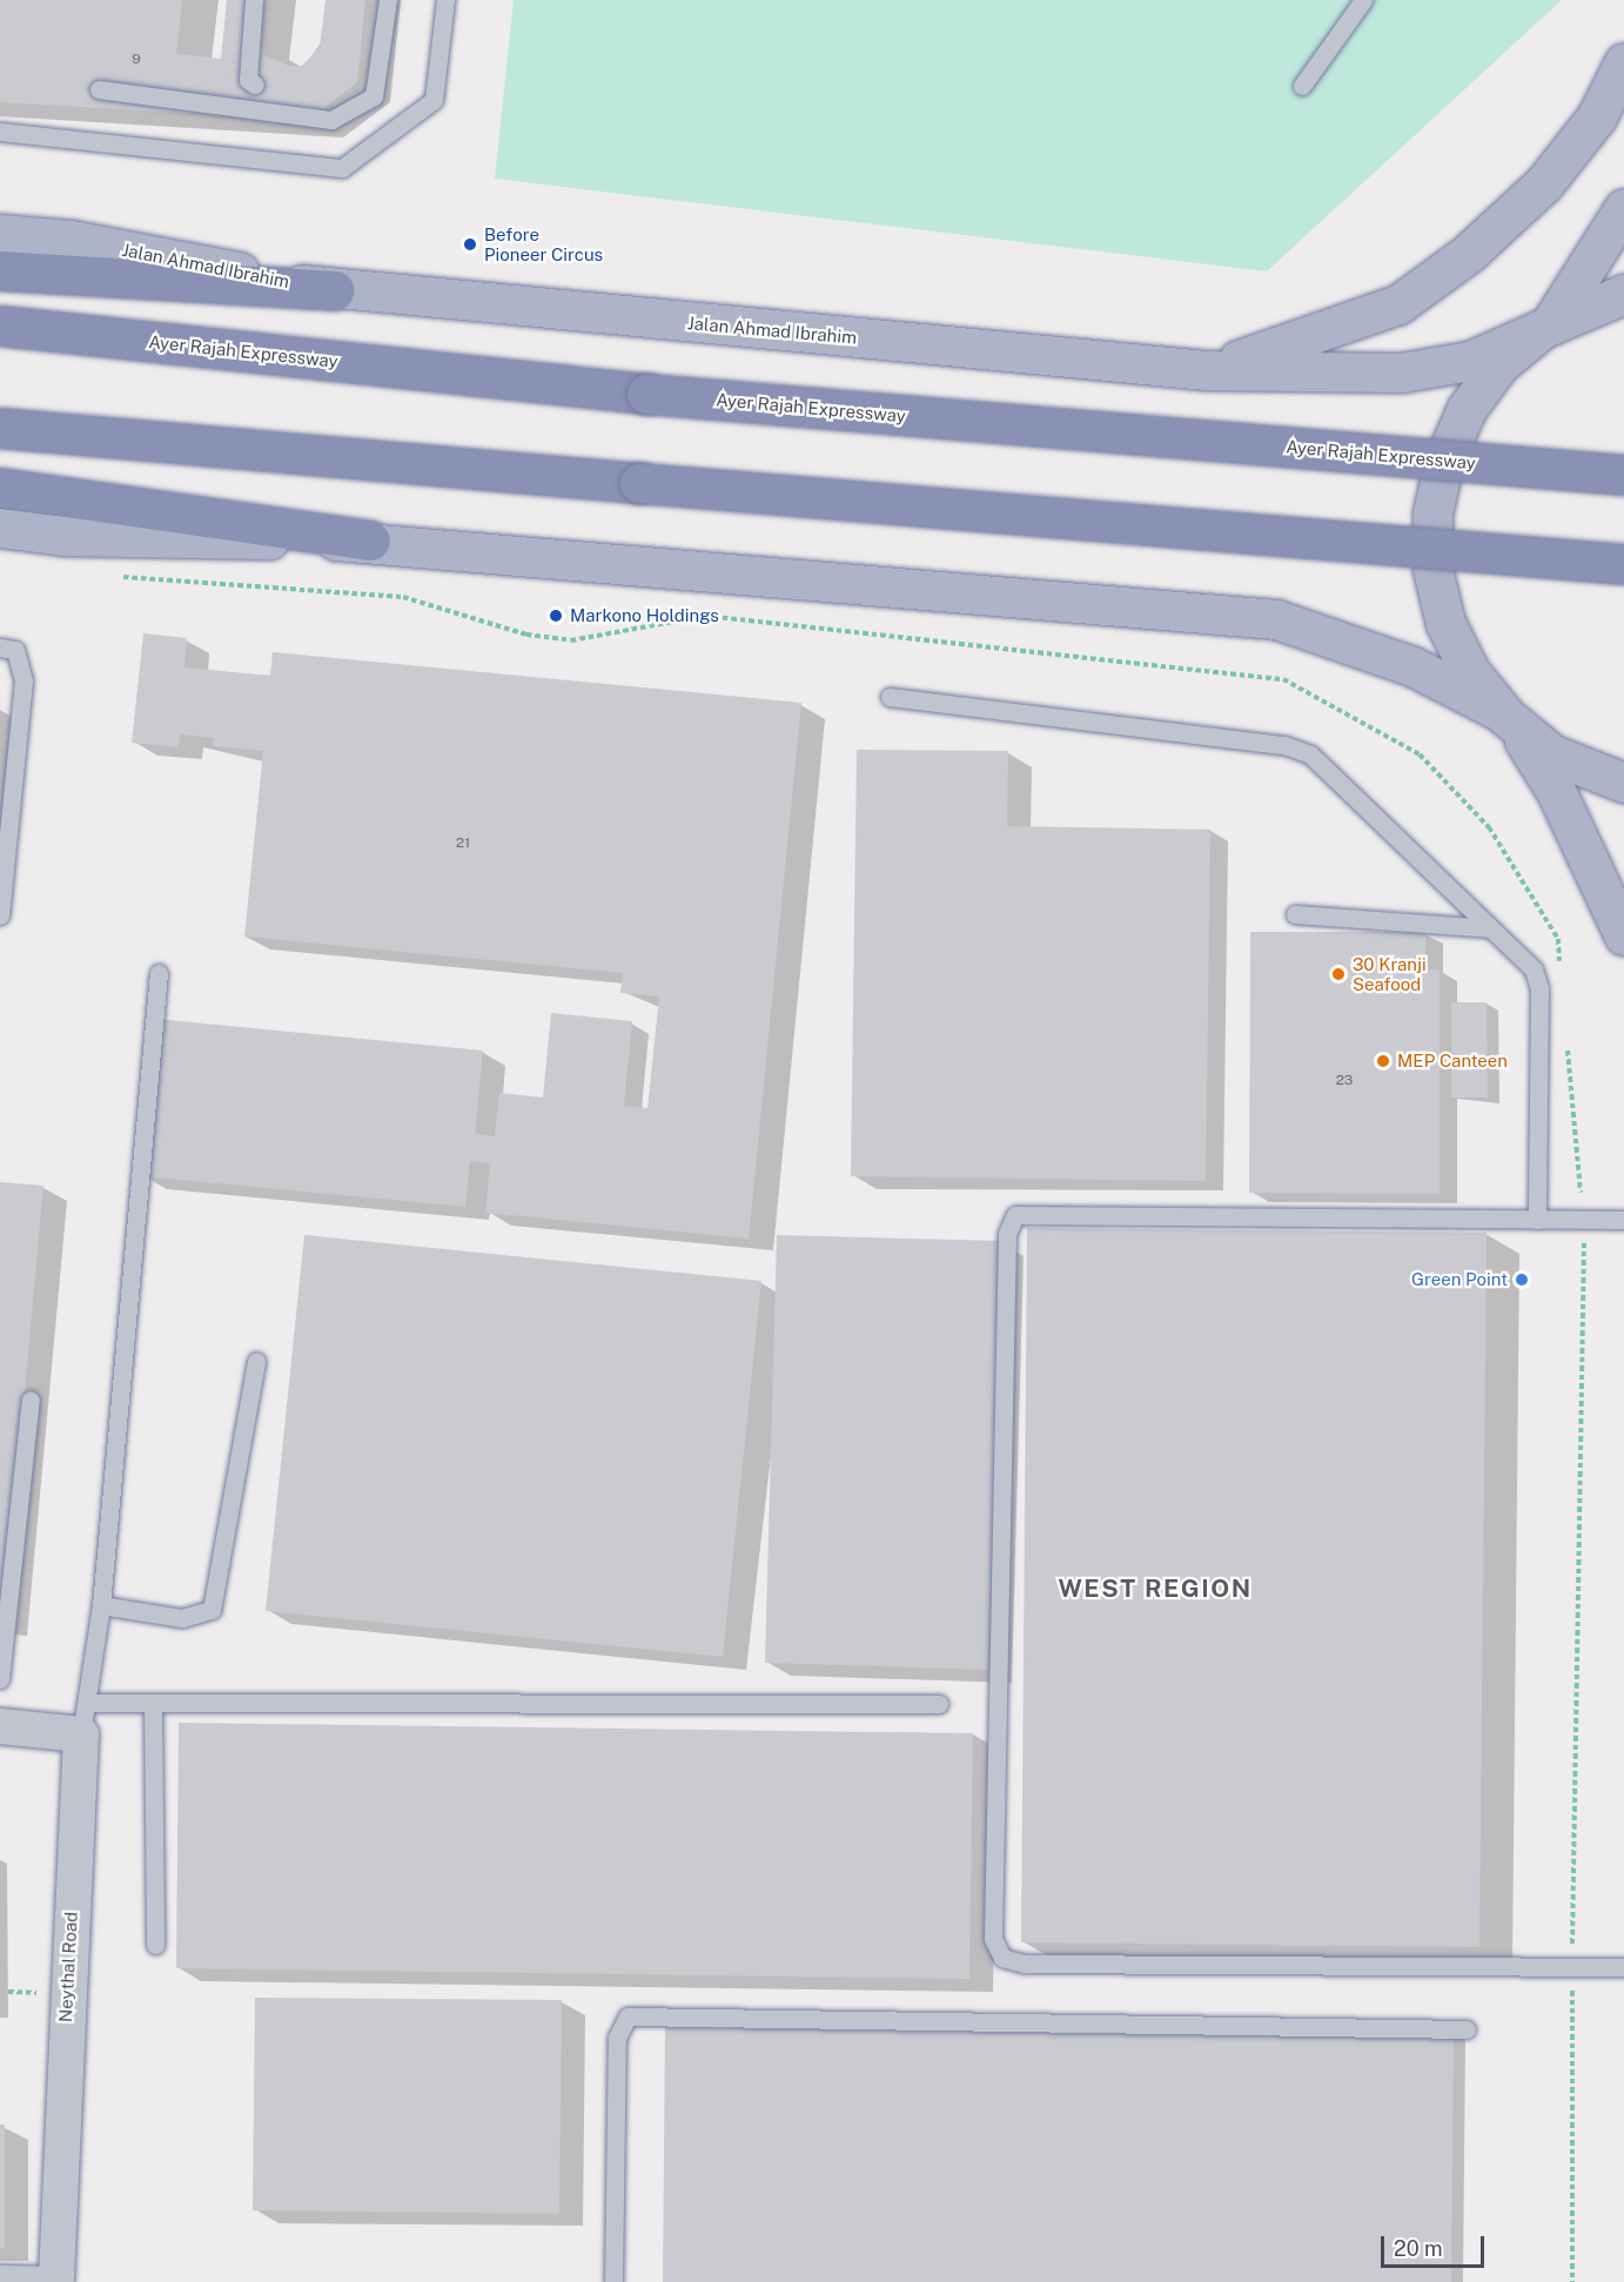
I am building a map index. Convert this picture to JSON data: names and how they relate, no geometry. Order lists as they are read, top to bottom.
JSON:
{
  "streets": {
    "highway": ["Ayer Rajah Expressway"],
    "main road": ["Jalan Ahmad Ibrahim"],
    "street": ["Neythal Road"]
  },
  "districts": ["WEST REGION"],
  "places": [
    "Before Pioneer Circus",
    "Markono Holdings",
    "30 Kranji Seafood",
    "MEP Canteen",
    "Green Point"
  ],
  "house_numbers": ["9", "21", "23"],
  "scale_bar": "20 m"
}
